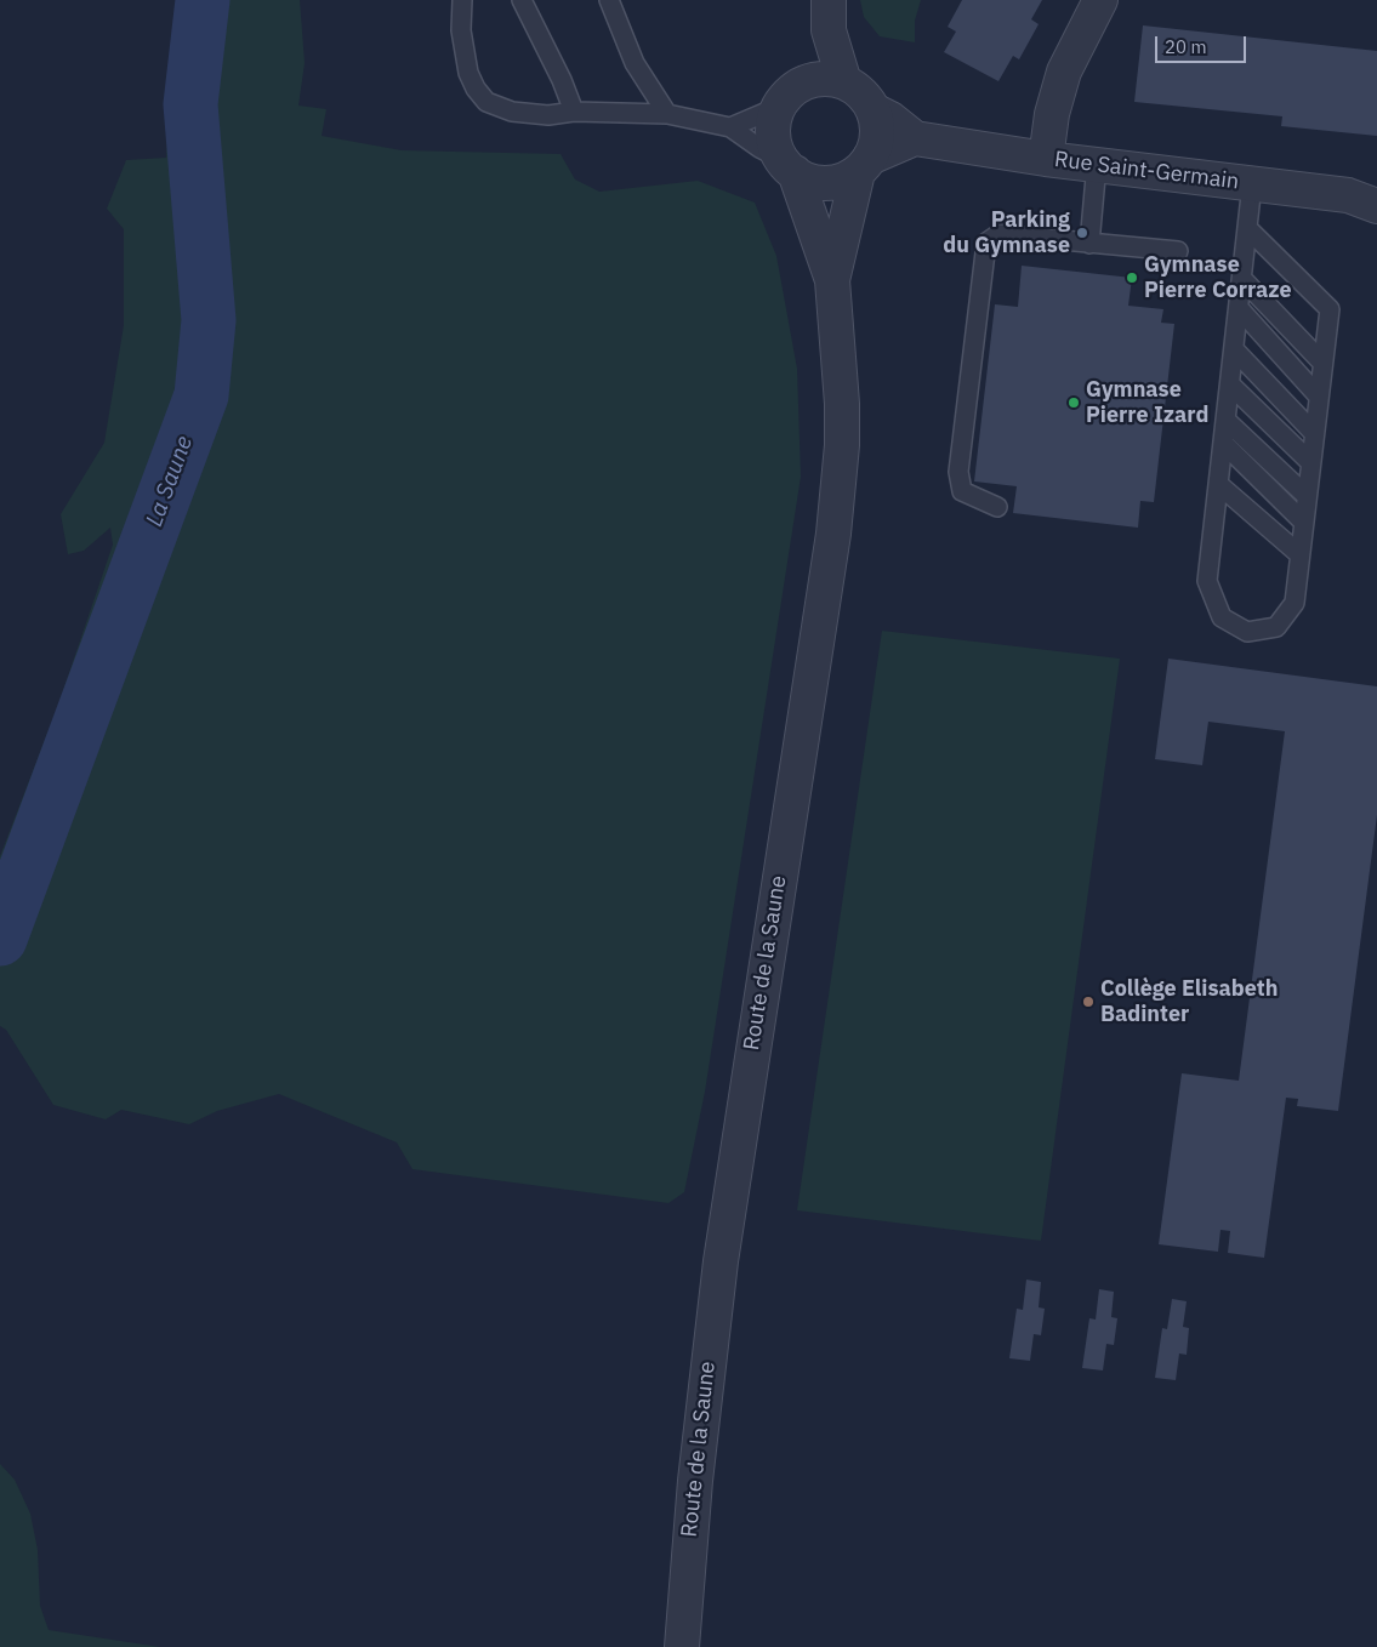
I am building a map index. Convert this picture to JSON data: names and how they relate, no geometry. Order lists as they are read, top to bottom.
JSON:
{
  "streets": {
    "street": ["Rue Saint-Germain", "Route de la Saune"]
  },
  "water": ["La Saune"],
  "places": [
    "Parking du Gymnase",
    "Gymnase Pierre Corraze",
    "Gymnase Pierre Izard",
    "Collège Elisabeth Badinter"
  ],
  "scale_bar": "20 m"
}
